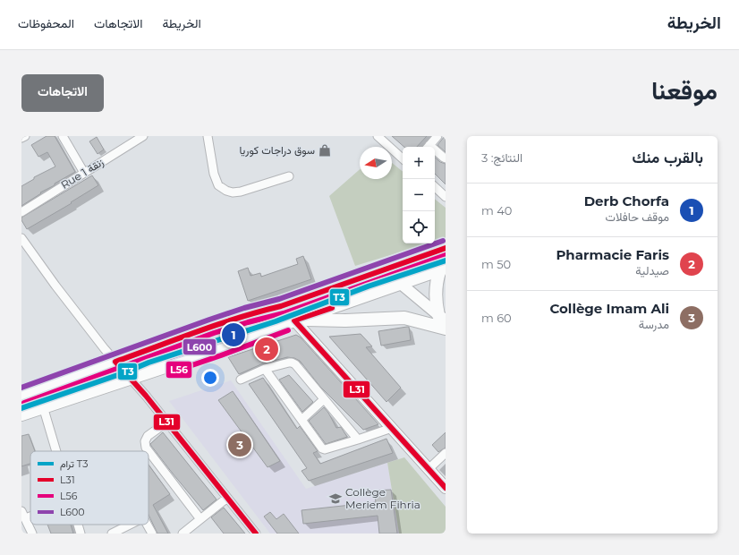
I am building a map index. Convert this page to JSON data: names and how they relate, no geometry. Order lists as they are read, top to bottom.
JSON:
{
  "streets": {
    "street": ["Rue 1 زنقة"]
  },
  "places": {
    "shop": ["سوق دراجات كوريا"],
    "school or university": ["Collège Meriem Fihria"]
  },
  "lines": [
    "transit line L600",
    "transit line L31",
    "transit line L56",
    "tram line T3"
  ],
  "legend": [
    "ترام T3",
    "L31",
    "L56",
    "L600"
  ],
  "north": "left",
  "page": {
    "header": "الخريطة",
    "nav": ["الخريطة", "الاتجاهات", "المحفوظات"],
    "title": "موقعنا",
    "buttons": "الاتجاهات",
    "heading": ["بالقرب منك", "النتائج: 3"],
    "map_buttons": ["+", "−"],
    "list": [
      {
        "mark": "1",
        "name": "Derb Chorfa",
        "note": "موقف حافلات",
        "value": "40 m"
      },
      {
        "mark": "2",
        "name": "Pharmacie Faris",
        "note": "صيدلية",
        "value": "50 m"
      },
      {
        "mark": "3",
        "name": "Collège Imam Ali",
        "note": "مدرسة",
        "value": "60 m"
      }
    ],
    "pins": ["1", "2", "3"]
  }
}
